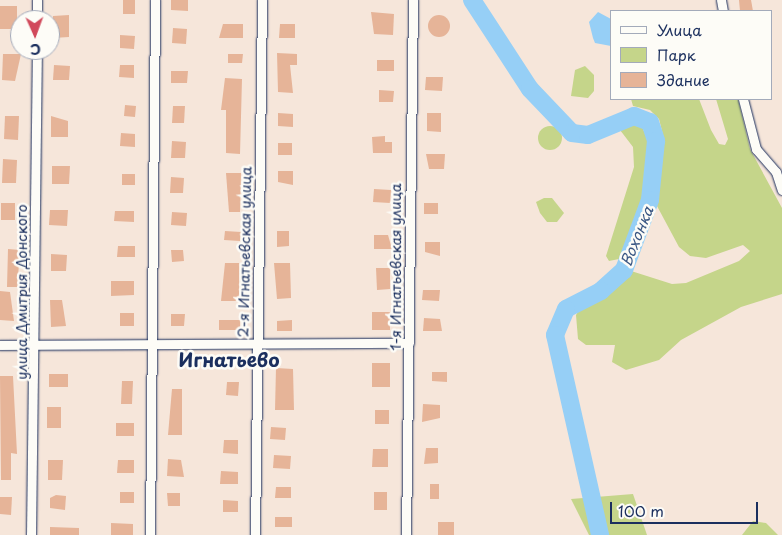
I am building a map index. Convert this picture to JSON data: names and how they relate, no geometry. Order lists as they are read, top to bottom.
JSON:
{
  "streets": {
    "street": ["2-я Игнатьевская улица", "1-я Игнатьевская улица", "улица Дмитрия Донского"]
  },
  "districts": ["Игнатьево"],
  "water": ["Вохонка"],
  "legend": ["Улица", "Парк", "Здание"],
  "scale_bar": "100 m",
  "north": "bottom"
}
